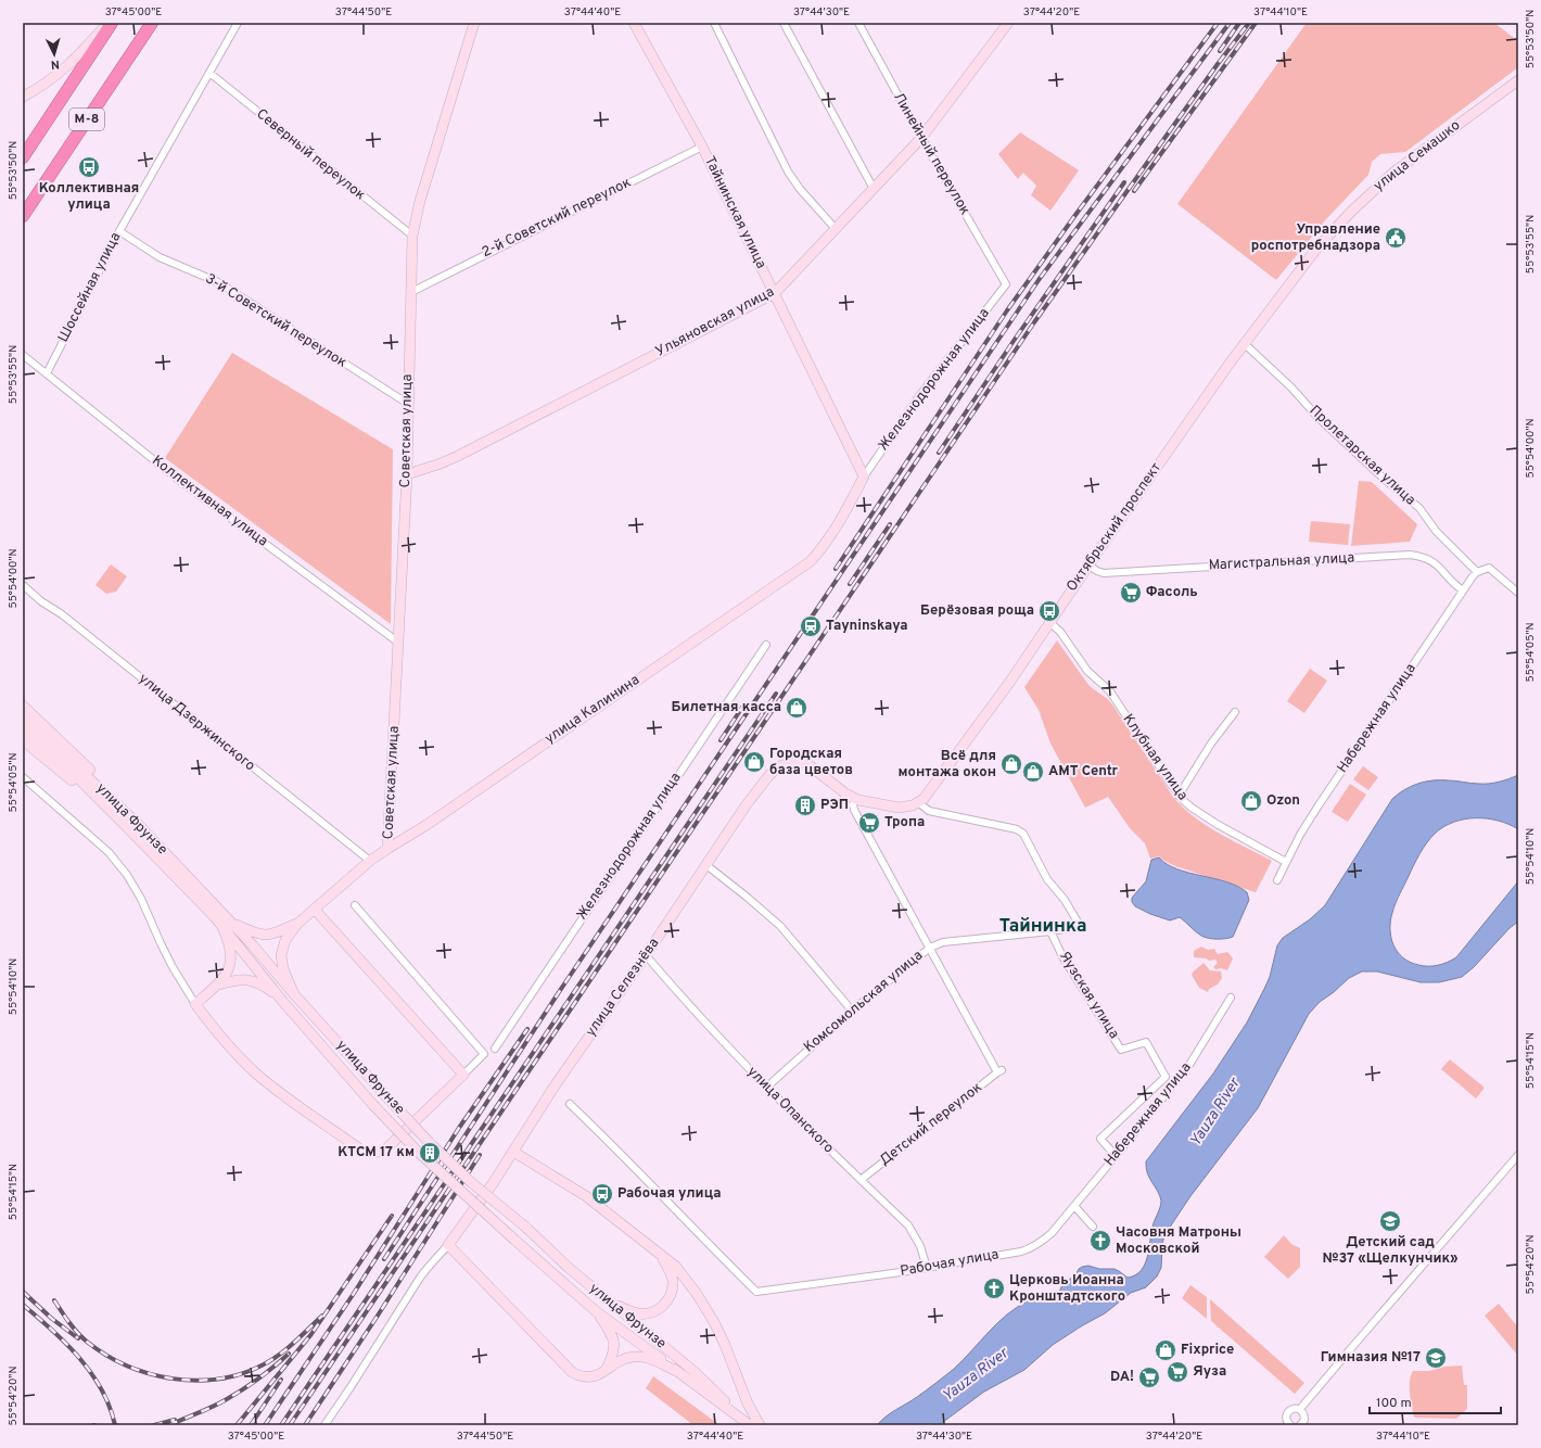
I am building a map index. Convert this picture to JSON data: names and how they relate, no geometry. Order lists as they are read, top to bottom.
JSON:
{
  "streets": {
    "highway": ["М-8"],
    "main road": [
      "улица Семашко",
      "Тайнинская улица",
      "Ульяновская улица",
      "Советская улица",
      "Октябрьский проспект",
      "улица Калинина",
      "улица Фрунзе",
      "улица Селезнёва"
    ],
    "street": [
      "Линейный переулок",
      "Северный переулок",
      "2-й Советский переулок",
      "Шоссейная улица",
      "3-й Советский переулок",
      "Железнодорожная улица",
      "Пролетарская улица",
      "Коллективная улица",
      "Магистральная улица",
      "Набережная улица",
      "улица Дзержинского",
      "Клубная улица",
      "Яузская улица",
      "Комсомольская улица",
      "улица Опанского",
      "Детский переулок",
      "Рабочая улица"
    ]
  },
  "crossings": [
    ["Линейный переулок", "Ульяновская улица"],
    ["Линейный переулок", "Железнодорожная улица"],
    ["Северный переулок", "Шоссейная улица"],
    ["Северный переулок", "Советская улица"],
    ["улица Семашко", "Пролетарская улица"],
    ["улица Семашко", "Октябрьский проспект"],
    ["Тайнинская улица", "2-й Советский переулок"],
    ["Тайнинская улица", "Ульяновская улица"],
    ["Тайнинская улица", "Железнодорожная улица"],
    ["Тайнинская улица", "улица Калинина"],
    ["2-й Советский переулок", "Советская улица"],
    ["Шоссейная улица", "3-й Советский переулок"],
    ["Шоссейная улица", "Коллективная улица"],
    ["3-й Советский переулок", "Советская улица"],
    ["Ульяновская улица", "Советская улица"],
    ["Железнодорожная улица", "улица Калинина"],
    ["Советская улица", "Коллективная улица"],
    ["Советская улица", "улица Калинина"],
    ["Пролетарская улица", "Набережная улица"],
    ["Октябрьский проспект", "Магистральная улица"],
    ["Октябрьский проспект", "Клубная улица"],
    ["Октябрьский проспект", "Яузская улица"],
    ["Магистральная улица", "Набережная улица"],
    ["улица Калинина", "улица Дзержинского"],
    ["Набережная улица", "Клубная улица"],
    ["Набережная улица", "Яузская улица"],
    ["Набережная улица", "Рабочая улица"],
    ["улица Селезнёва", "улица Опанского"],
    ["Яузская улица", "Комсомольская улица"],
    ["Комсомольская улица", "улица Опанского"],
    ["Комсомольская улица", "Детский переулок"],
    ["улица Опанского", "Детский переулок"],
    ["улица Опанского", "Рабочая улица"]
  ],
  "districts": ["Тайнинка"],
  "water": ["Yauza River"],
  "places": {
    "bus stop": ["Коллективная улица", "Берёзовая роща", "Рабочая улица"],
    "public building": ["Управление роспотребнадзора"],
    "supermarket": [
      "Фасоль",
      "Тропа",
      "Яуза",
      "DA!"
    ],
    "station": ["Tayninskaya"],
    "shop": [
      "Билетная касса",
      "Городская база цветов",
      "Всё для монтажа окон",
      "AMT Centr",
      "Ozon",
      "Fixprice"
    ],
    "building": ["РЭП", "КТСМ 17 км"],
    "school or university": ["Детский сад №37 «Щелкунчик»", "Гимназия №17"],
    "church": ["Часовня Матроны Московской", "Церковь Иоанна Кронштадтского"]
  },
  "scale_bar": "100 m",
  "north": "bottom",
  "coordinates": [
    "37°45'00\"E",
    "37°44'50\"E",
    "37°44'40\"E",
    "37°44'30\"E",
    "37°44'20\"E",
    "37°44'10\"E",
    "55°53'50\"N",
    "55°53'55\"N",
    "55°54'00\"N",
    "55°54'05\"N",
    "55°54'10\"N",
    "55°54'15\"N",
    "55°54'20\"N"
  ]
}
